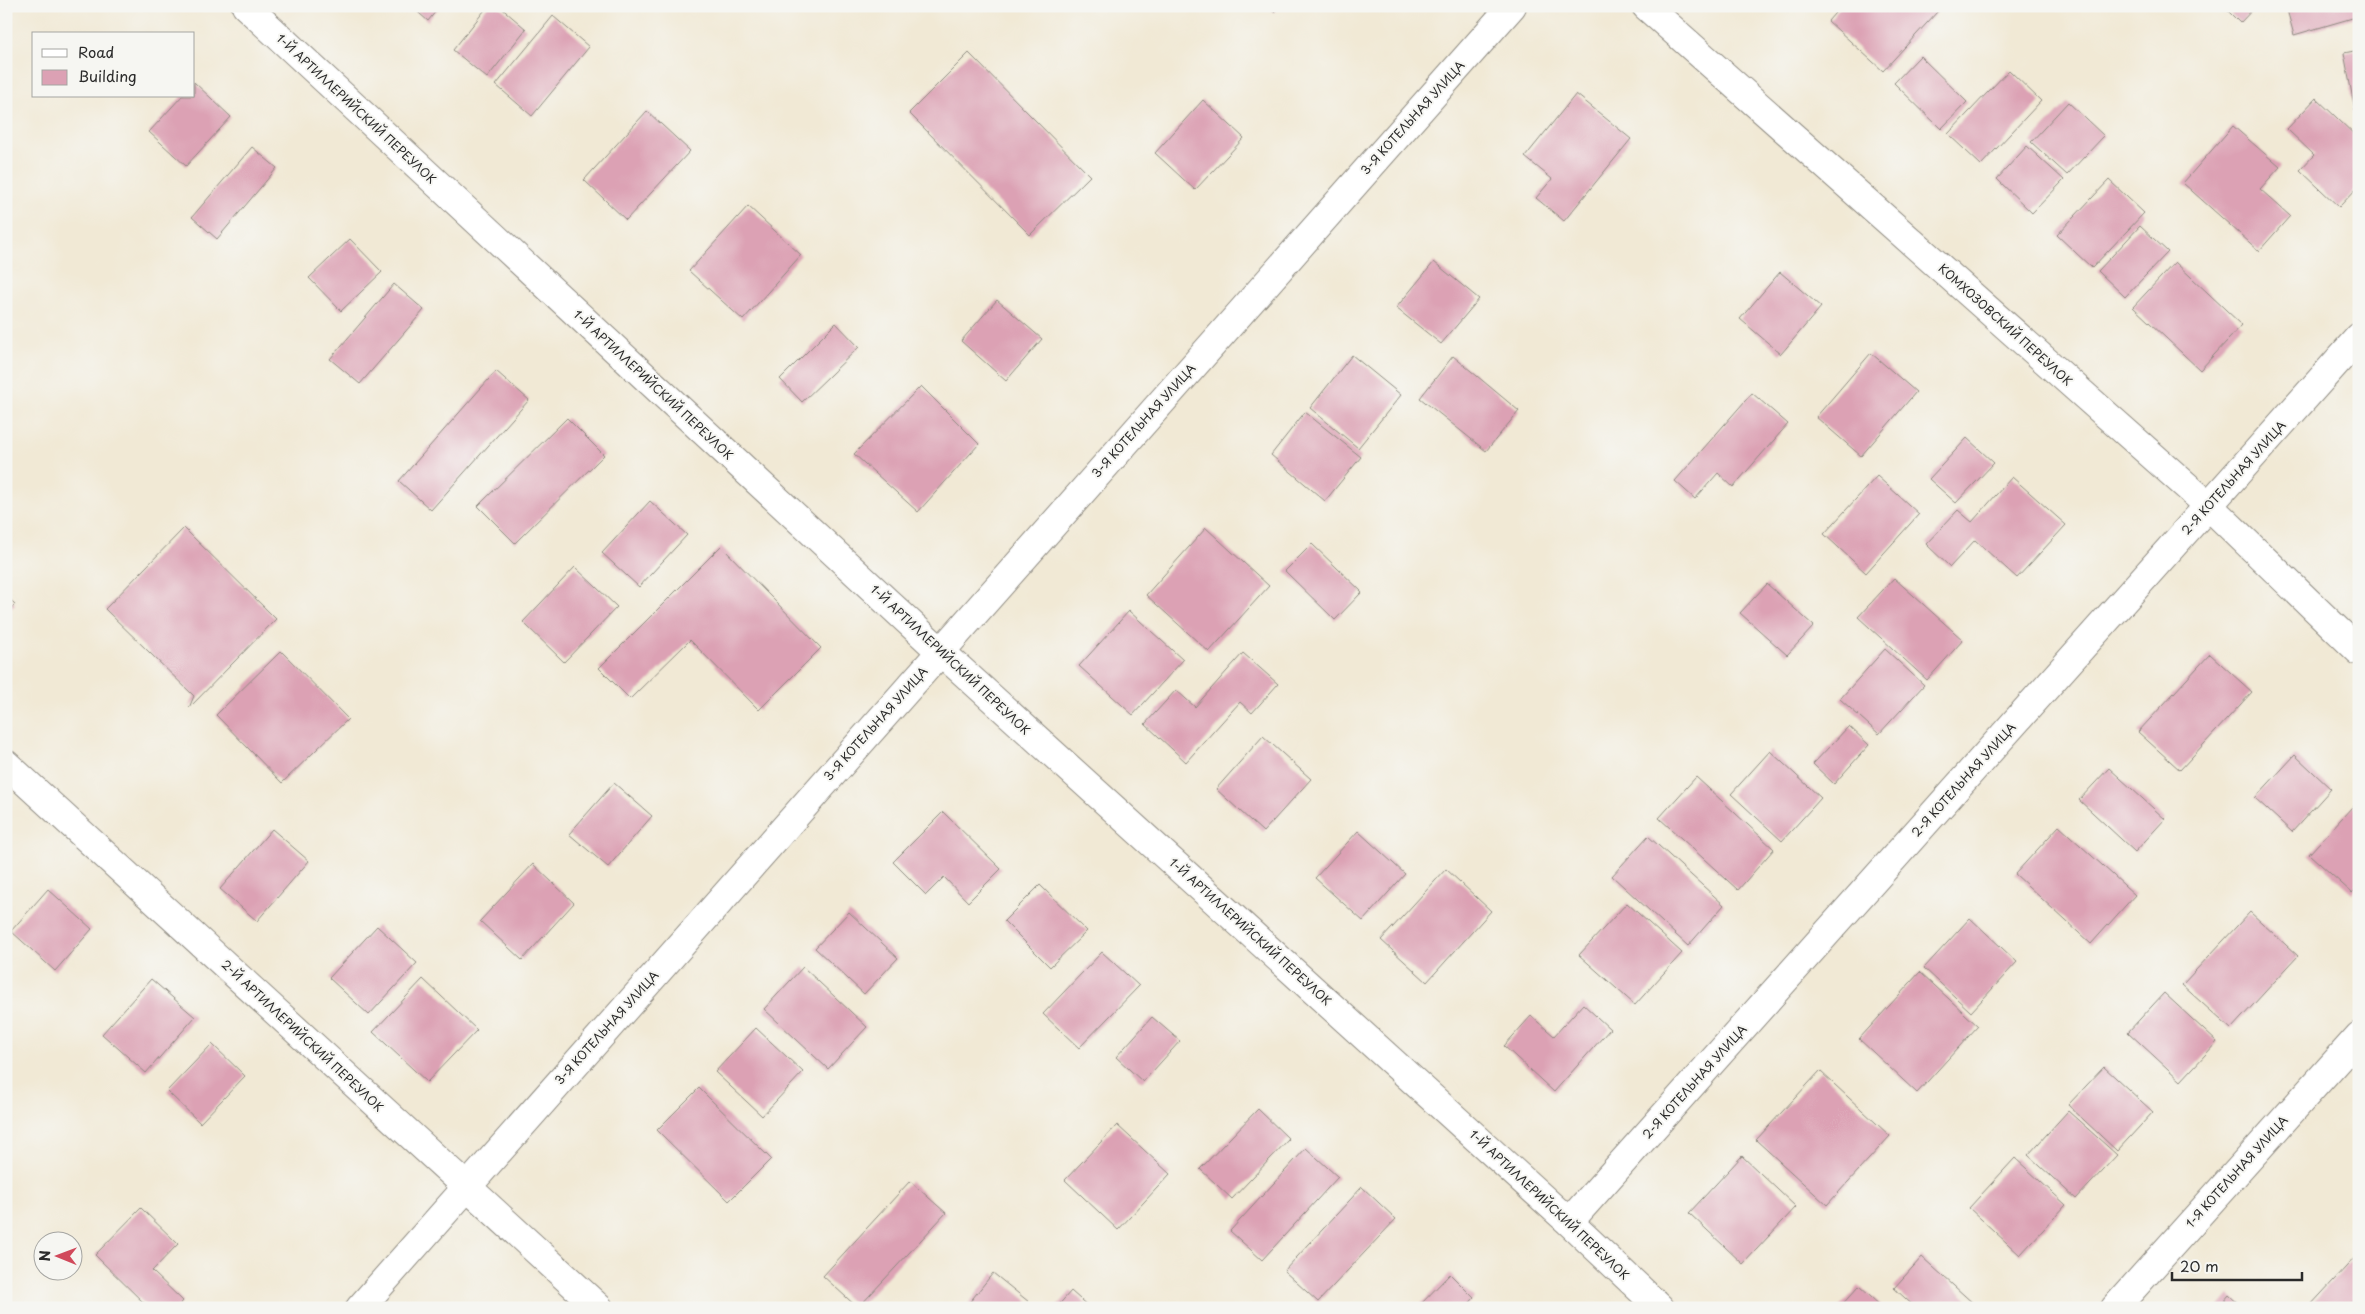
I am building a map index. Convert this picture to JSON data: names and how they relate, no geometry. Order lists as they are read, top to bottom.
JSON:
{
  "streets": {
    "street": [
      "1-Й АРТИЛЛЕРИЙСКИЙ ПЕРЕУЛОК",
      "3-Я КОТЕЛЬНАЯ УЛИЦА",
      "КОМХОЗОВСКИЙ ПЕРЕУЛОК",
      "2-Я КОТЕЛЬНАЯ УЛИЦА",
      "2-Й АРТИЛЛЕРИЙСКИЙ ПЕРЕУЛОК",
      "1-Я КОТЕЛЬНАЯ УЛИЦА"
    ]
  },
  "crossings": [
    ["1-Й АРТИЛЛЕРИЙСКИЙ ПЕРЕУЛОК", "3-Я КОТЕЛЬНАЯ УЛИЦА"],
    ["1-Й АРТИЛЛЕРИЙСКИЙ ПЕРЕУЛОК", "2-Я КОТЕЛЬНАЯ УЛИЦА"],
    ["3-Я КОТЕЛЬНАЯ УЛИЦА", "2-Й АРТИЛЛЕРИЙСКИЙ ПЕРЕУЛОК"],
    ["КОМХОЗОВСКИЙ ПЕРЕУЛОК", "2-Я КОТЕЛЬНАЯ УЛИЦА"]
  ],
  "legend": ["Road", "Building"],
  "scale_bar": "20 m",
  "north": "left"
}
